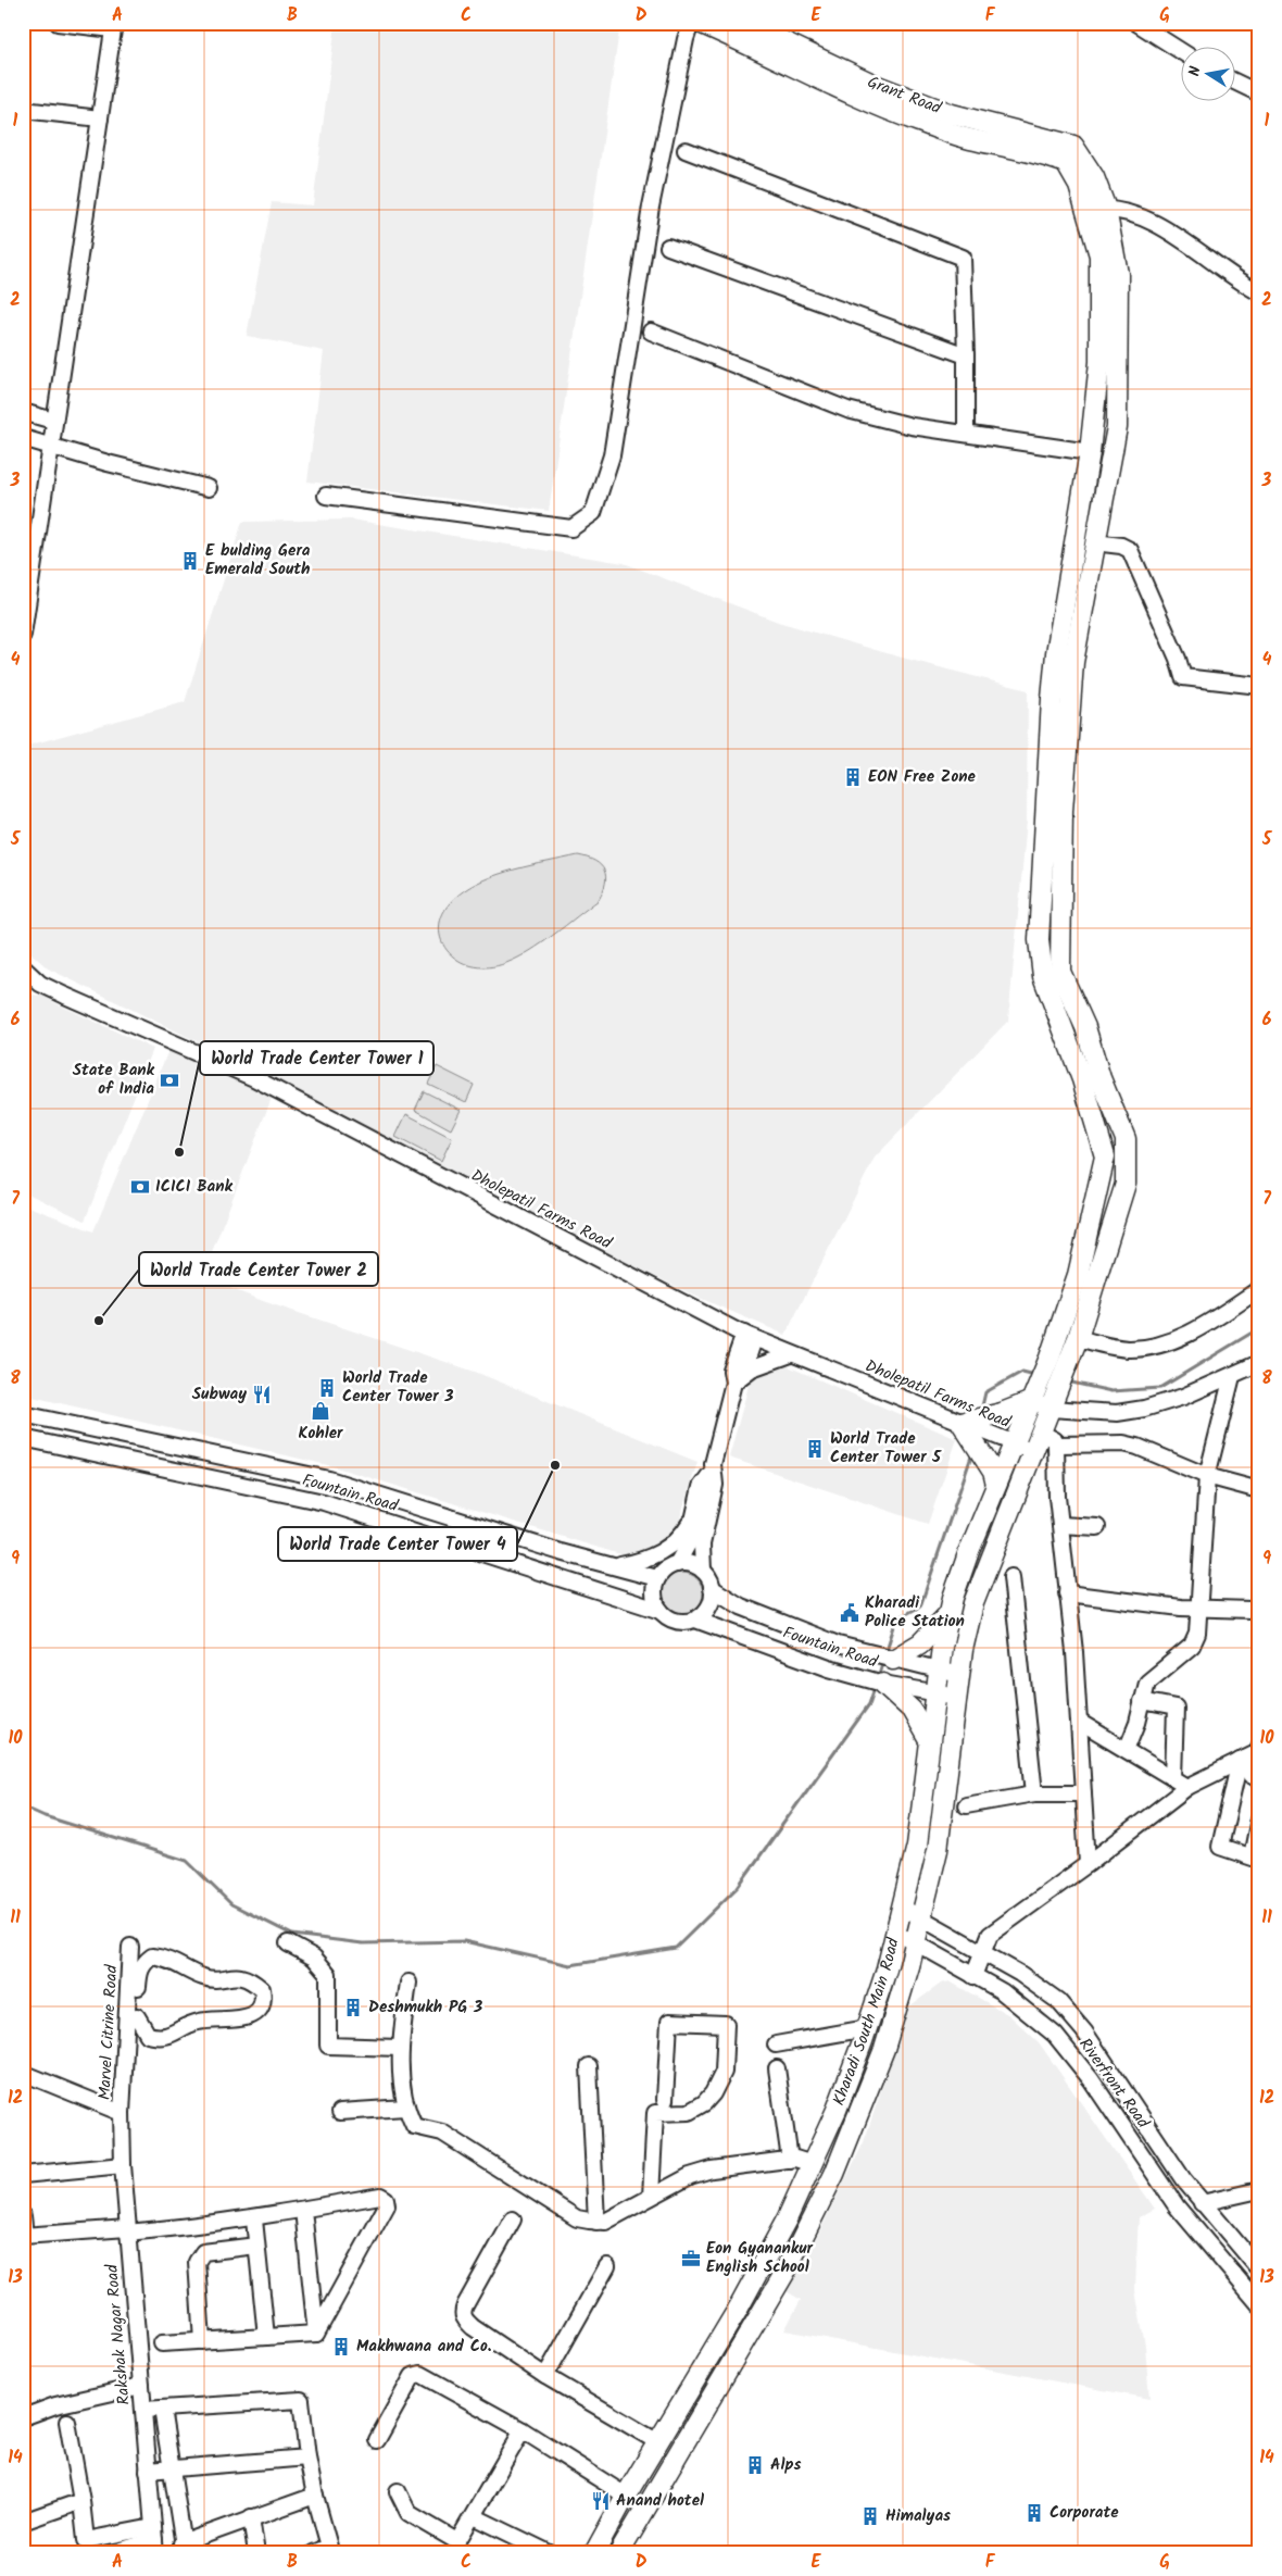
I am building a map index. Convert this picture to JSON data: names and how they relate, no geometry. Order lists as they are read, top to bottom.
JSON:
{
  "streets": {
    "main road": ["Grant Road", "Kharadi South Main Road"],
    "street": [
      "Dholepatil Farms Road",
      "Fountain Road",
      "Marvel Citrine Road",
      "Riverfront Road",
      "Rakshak Nagar Road"
    ]
  },
  "crossings": [
    ["Dholepatil Farms Road", "Kharadi South Main Road"],
    ["Fountain Road", "Kharadi South Main Road"],
    ["Kharadi South Main Road", "Riverfront Road"],
    ["Marvel Citrine Road", "Rakshak Nagar Road"]
  ],
  "places": {
    "building": [
      "E bulding Gera Emerald South",
      "EON Free Zone",
      "World Trade Center Tower 3",
      "World Trade Center Tower 5",
      "Deshmukh PG 3",
      "Makhwana and Co.",
      "Alps",
      "Corporate",
      "Himalyas"
    ],
    "bank": ["State Bank of India", "ICICI Bank"],
    "other": ["World Trade Center Tower 1", "World Trade Center Tower 2", "World Trade Center Tower 4"],
    "restaurant": ["Subway", "Anand hotel"],
    "shop": ["Kohler"],
    "public building": ["Kharadi Police Station"],
    "office": ["Eon Gyanankur English School"]
  },
  "north": "left",
  "grid": {
    "columns": [
      "A",
      "B",
      "C",
      "D",
      "E",
      "F",
      "G"
    ],
    "rows": [
      "1",
      "2",
      "3",
      "4",
      "5",
      "6",
      "7",
      "8",
      "9",
      "10",
      "11",
      "12",
      "13",
      "14"
    ]
  }
}
